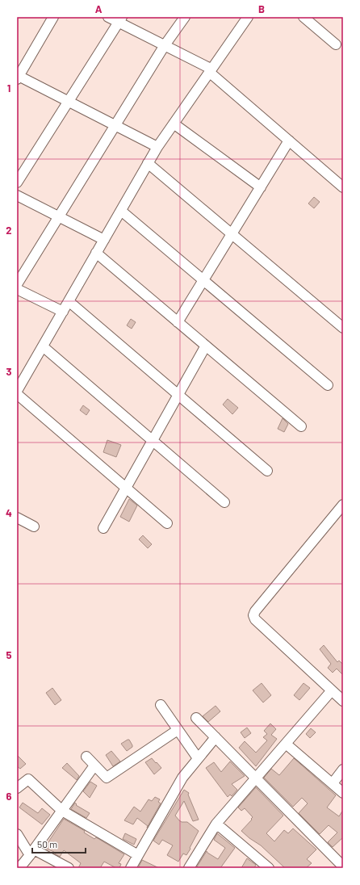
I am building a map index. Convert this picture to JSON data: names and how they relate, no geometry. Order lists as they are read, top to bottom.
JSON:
{
  "scale_bar": "50 m",
  "grid": {
    "columns": ["A", "B"],
    "rows": [
      "1",
      "2",
      "3",
      "4",
      "5",
      "6"
    ]
  }
}
